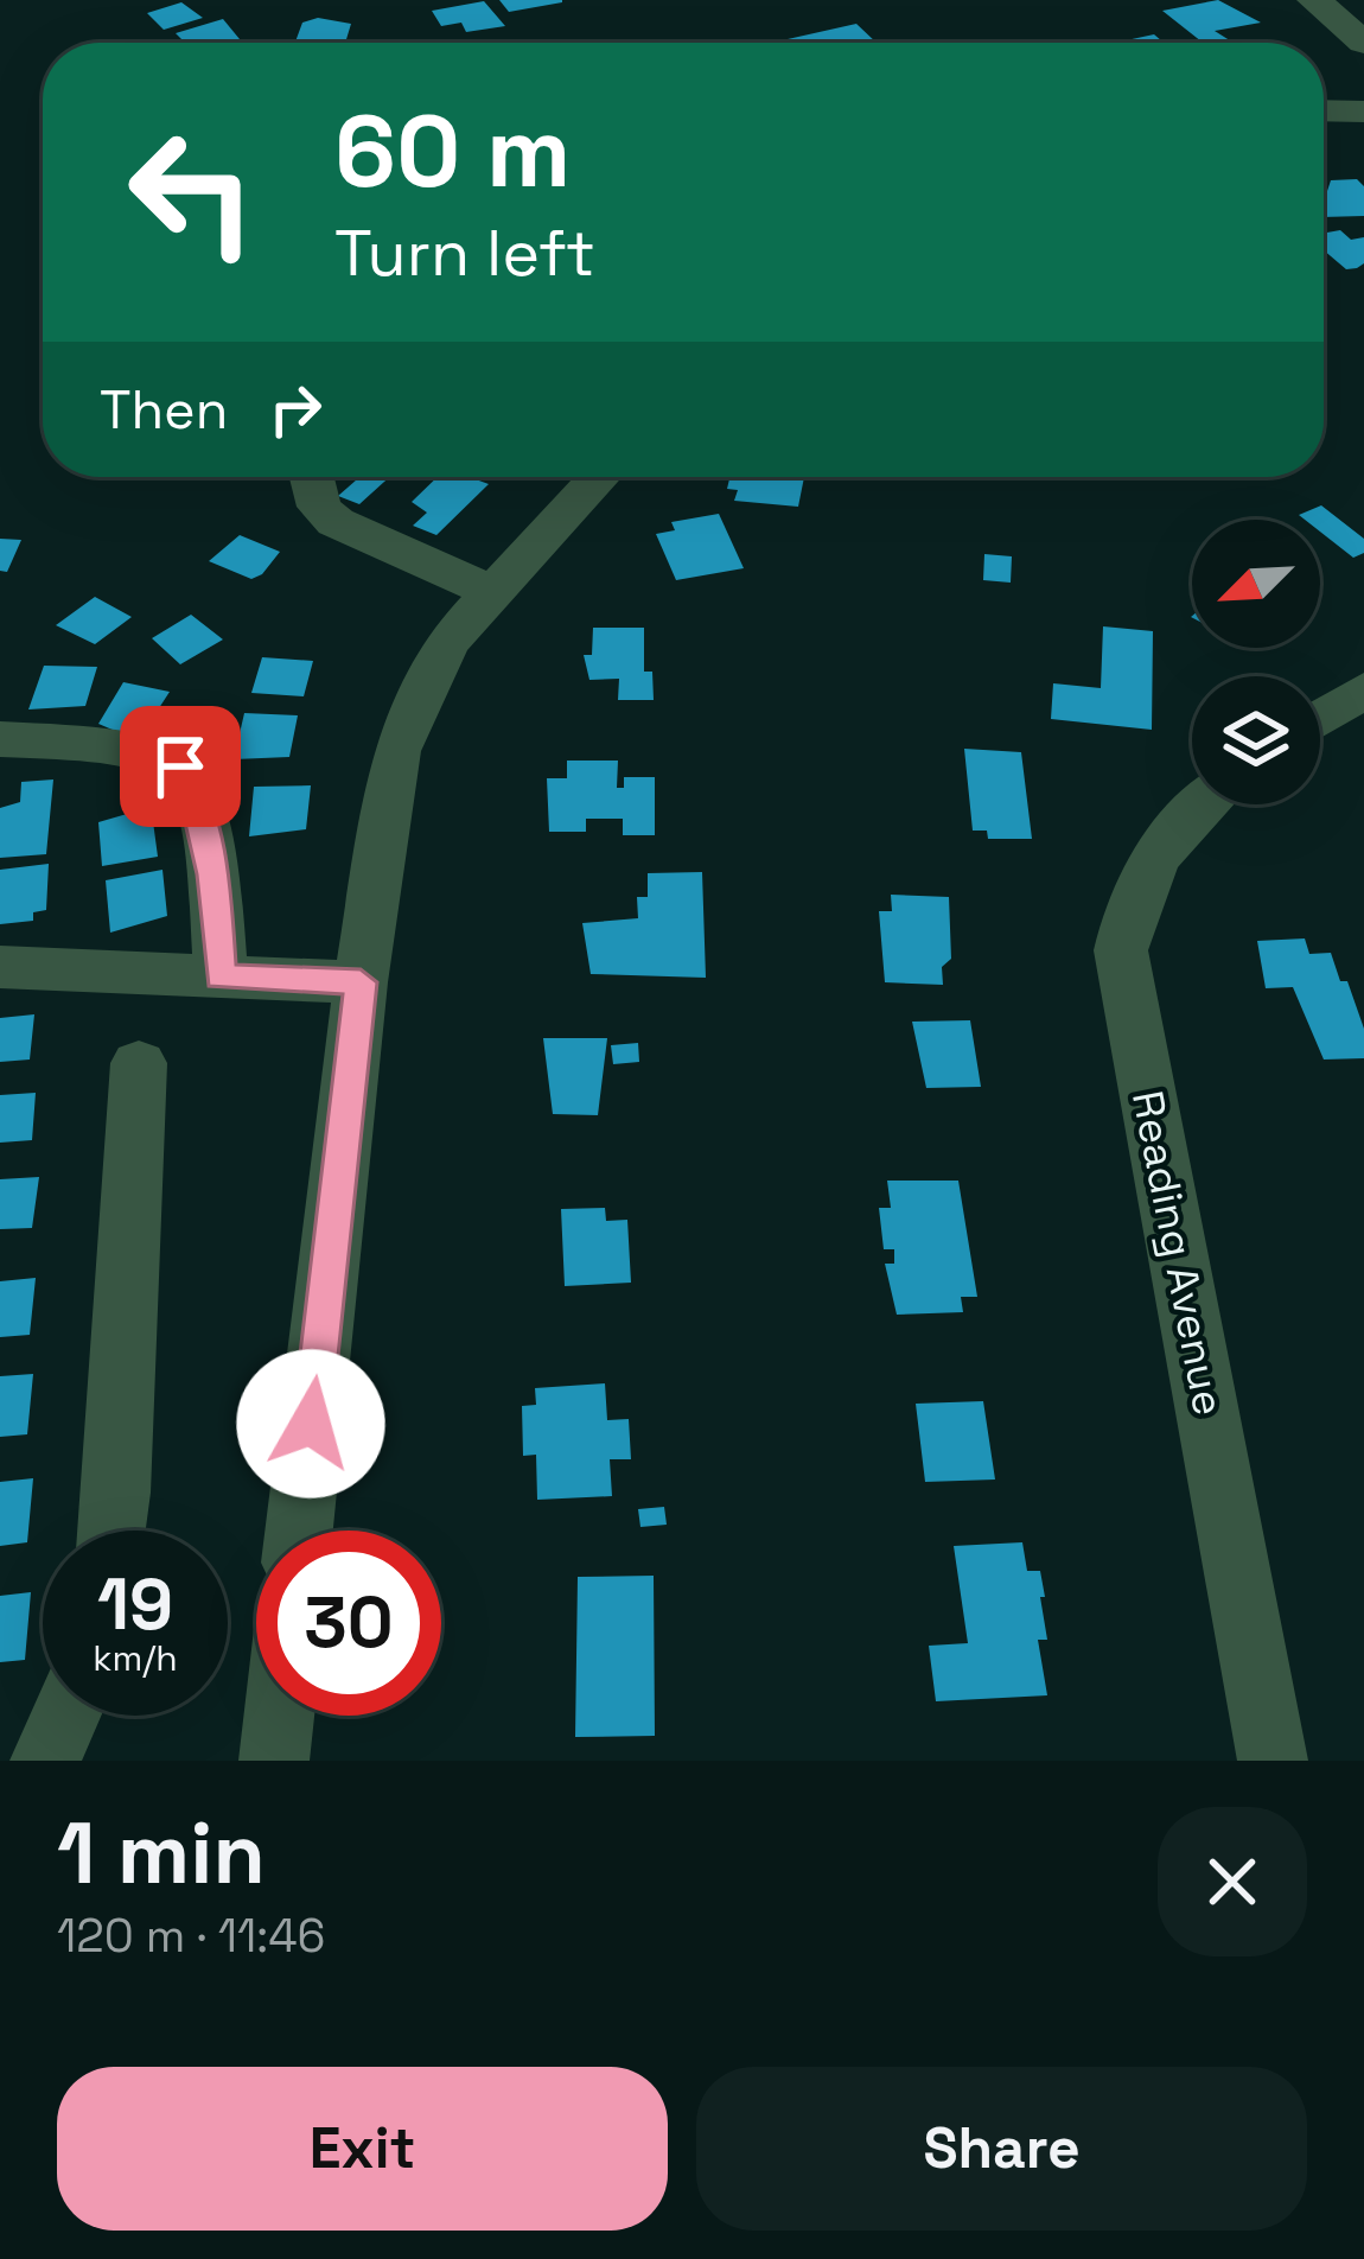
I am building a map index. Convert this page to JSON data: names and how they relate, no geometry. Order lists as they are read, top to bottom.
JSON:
{
  "streets": {
    "street": ["Reading Avenue"]
  },
  "north": "bottom left",
  "page": {
    "turn": ["60 m", "Turn left"],
    "then": "Then",
    "speed": "19 km/h",
    "limit": "30",
    "heading": ["1 min", "120 m · 11:46"],
    "buttons": ["Exit", "Share"]
  }
}
